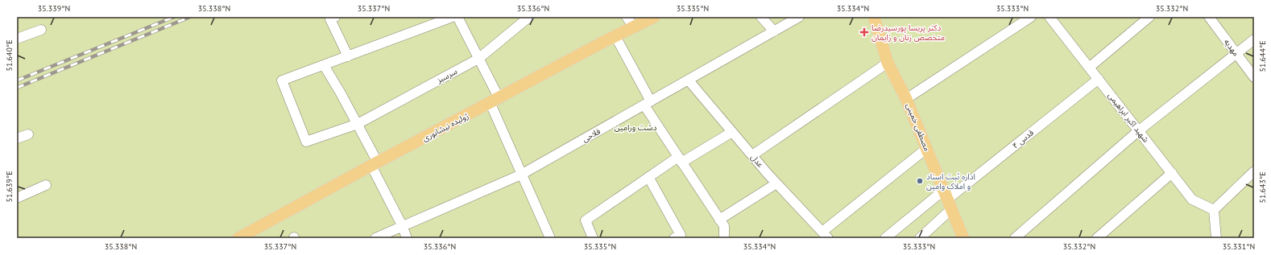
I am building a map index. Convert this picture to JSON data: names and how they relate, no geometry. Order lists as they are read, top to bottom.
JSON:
{
  "streets": {
    "main road": ["ژولیده نیشابوری", "مصطفی خمینی"],
    "street": [
      "مهدیه",
      "سرسبز",
      "شهید اکبر ابراهیمی",
      "فلاحی",
      "قدس ۴",
      "عدل"
    ]
  },
  "crossings": [
    ["شهید اکبر ابراهیمی", "قدس ۴"],
    ["مصطفی خمینی", "قدس ۴"],
    ["فلاحی", "عدل"]
  ],
  "parks": ["دشت ورامین"],
  "places": {
    "health": ["دکتر پریسا پورسیدرضا متخصص زنان و زایمان"],
    "other": ["اداره ثبت اسناد و املاک وامین"]
  },
  "coordinates": [
    "35.339°N",
    "35.338°N",
    "35.337°N",
    "35.336°N",
    "35.335°N",
    "35.334°N",
    "35.333°N",
    "35.332°N",
    "51.640°E",
    "51.644°E",
    "51.639°E",
    "51.643°E",
    "35.331°N"
  ]
}
